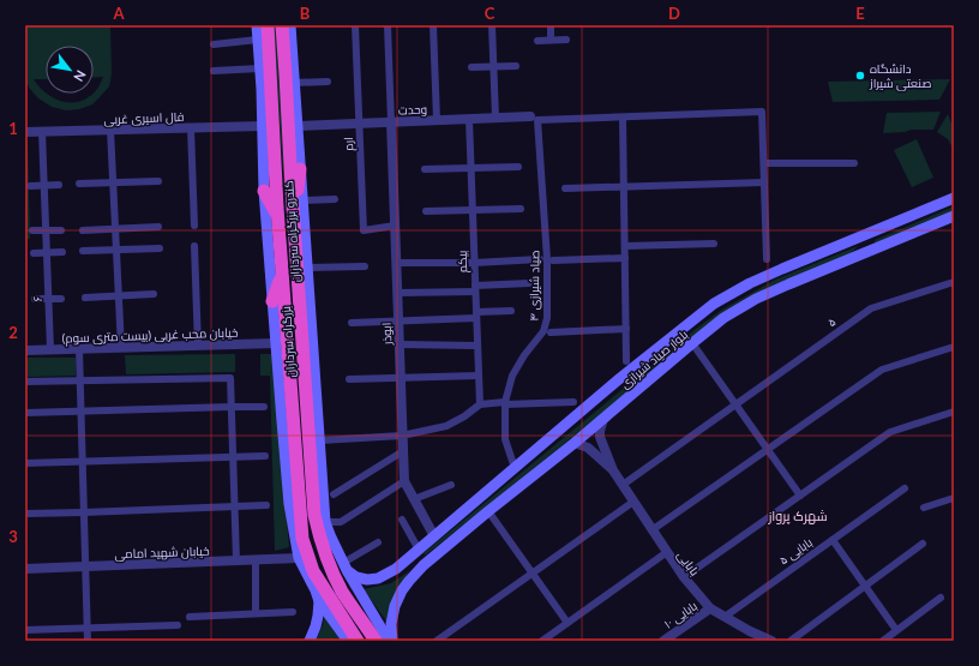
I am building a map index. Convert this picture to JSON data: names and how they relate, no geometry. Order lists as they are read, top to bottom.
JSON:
{
  "streets": {
    "highway": ["بزرگراه سرداران"],
    "main road": ["کندرو بزرگراه سرداران", "بلوار صیاد شیرازی"],
    "street": [
      "وحدت",
      "فال اسیری غربی",
      "ارم",
      "بیکم",
      "صیاد شیرازی ۴",
      "۶",
      "۵",
      "ابوذر",
      "خیابان محب غربی (بیست متری سوم)",
      "بابایی ۵",
      "خیابان شهید امامی",
      "بابایی",
      "بابایی ۱۰"
    ]
  },
  "crossings": [
    ["وحدت", "ارم"],
    ["وحدت", "کندرو بزرگراه سرداران"],
    ["وحدت", "بیکم"],
    ["وحدت", "صیاد شیرازی ۴"],
    ["وحدت", "ابوذر"],
    ["فال اسیری غربی", "کندرو بزرگراه سرداران"],
    ["فال اسیری غربی", "۶"],
    ["ارم", "ابوذر"],
    ["کندرو بزرگراه سرداران", "خیابان محب غربی (بیست متری سوم)"],
    ["کندرو بزرگراه سرداران", "بلوار صیاد شیرازی"],
    ["کندرو بزرگراه سرداران", "خیابان شهید امامی"],
    ["صیاد شیرازی ۴", "بلوار صیاد شیرازی"],
    ["۶", "خیابان محب غربی (بیست متری سوم)"],
    ["۵", "بابایی"],
    ["ابوذر", "بلوار صیاد شیرازی"],
    ["بلوار صیاد شیرازی", "بابایی"],
    ["بابایی ۵", "بابایی"],
    ["بابایی", "بابایی ۱۰"]
  ],
  "districts": ["شهرک پرواز"],
  "places": ["دانشگاه صنعتی شیراز"],
  "north": "bottom right",
  "grid": {
    "columns": [
      "A",
      "B",
      "C",
      "D",
      "E"
    ],
    "rows": ["1", "2", "3"]
  }
}
